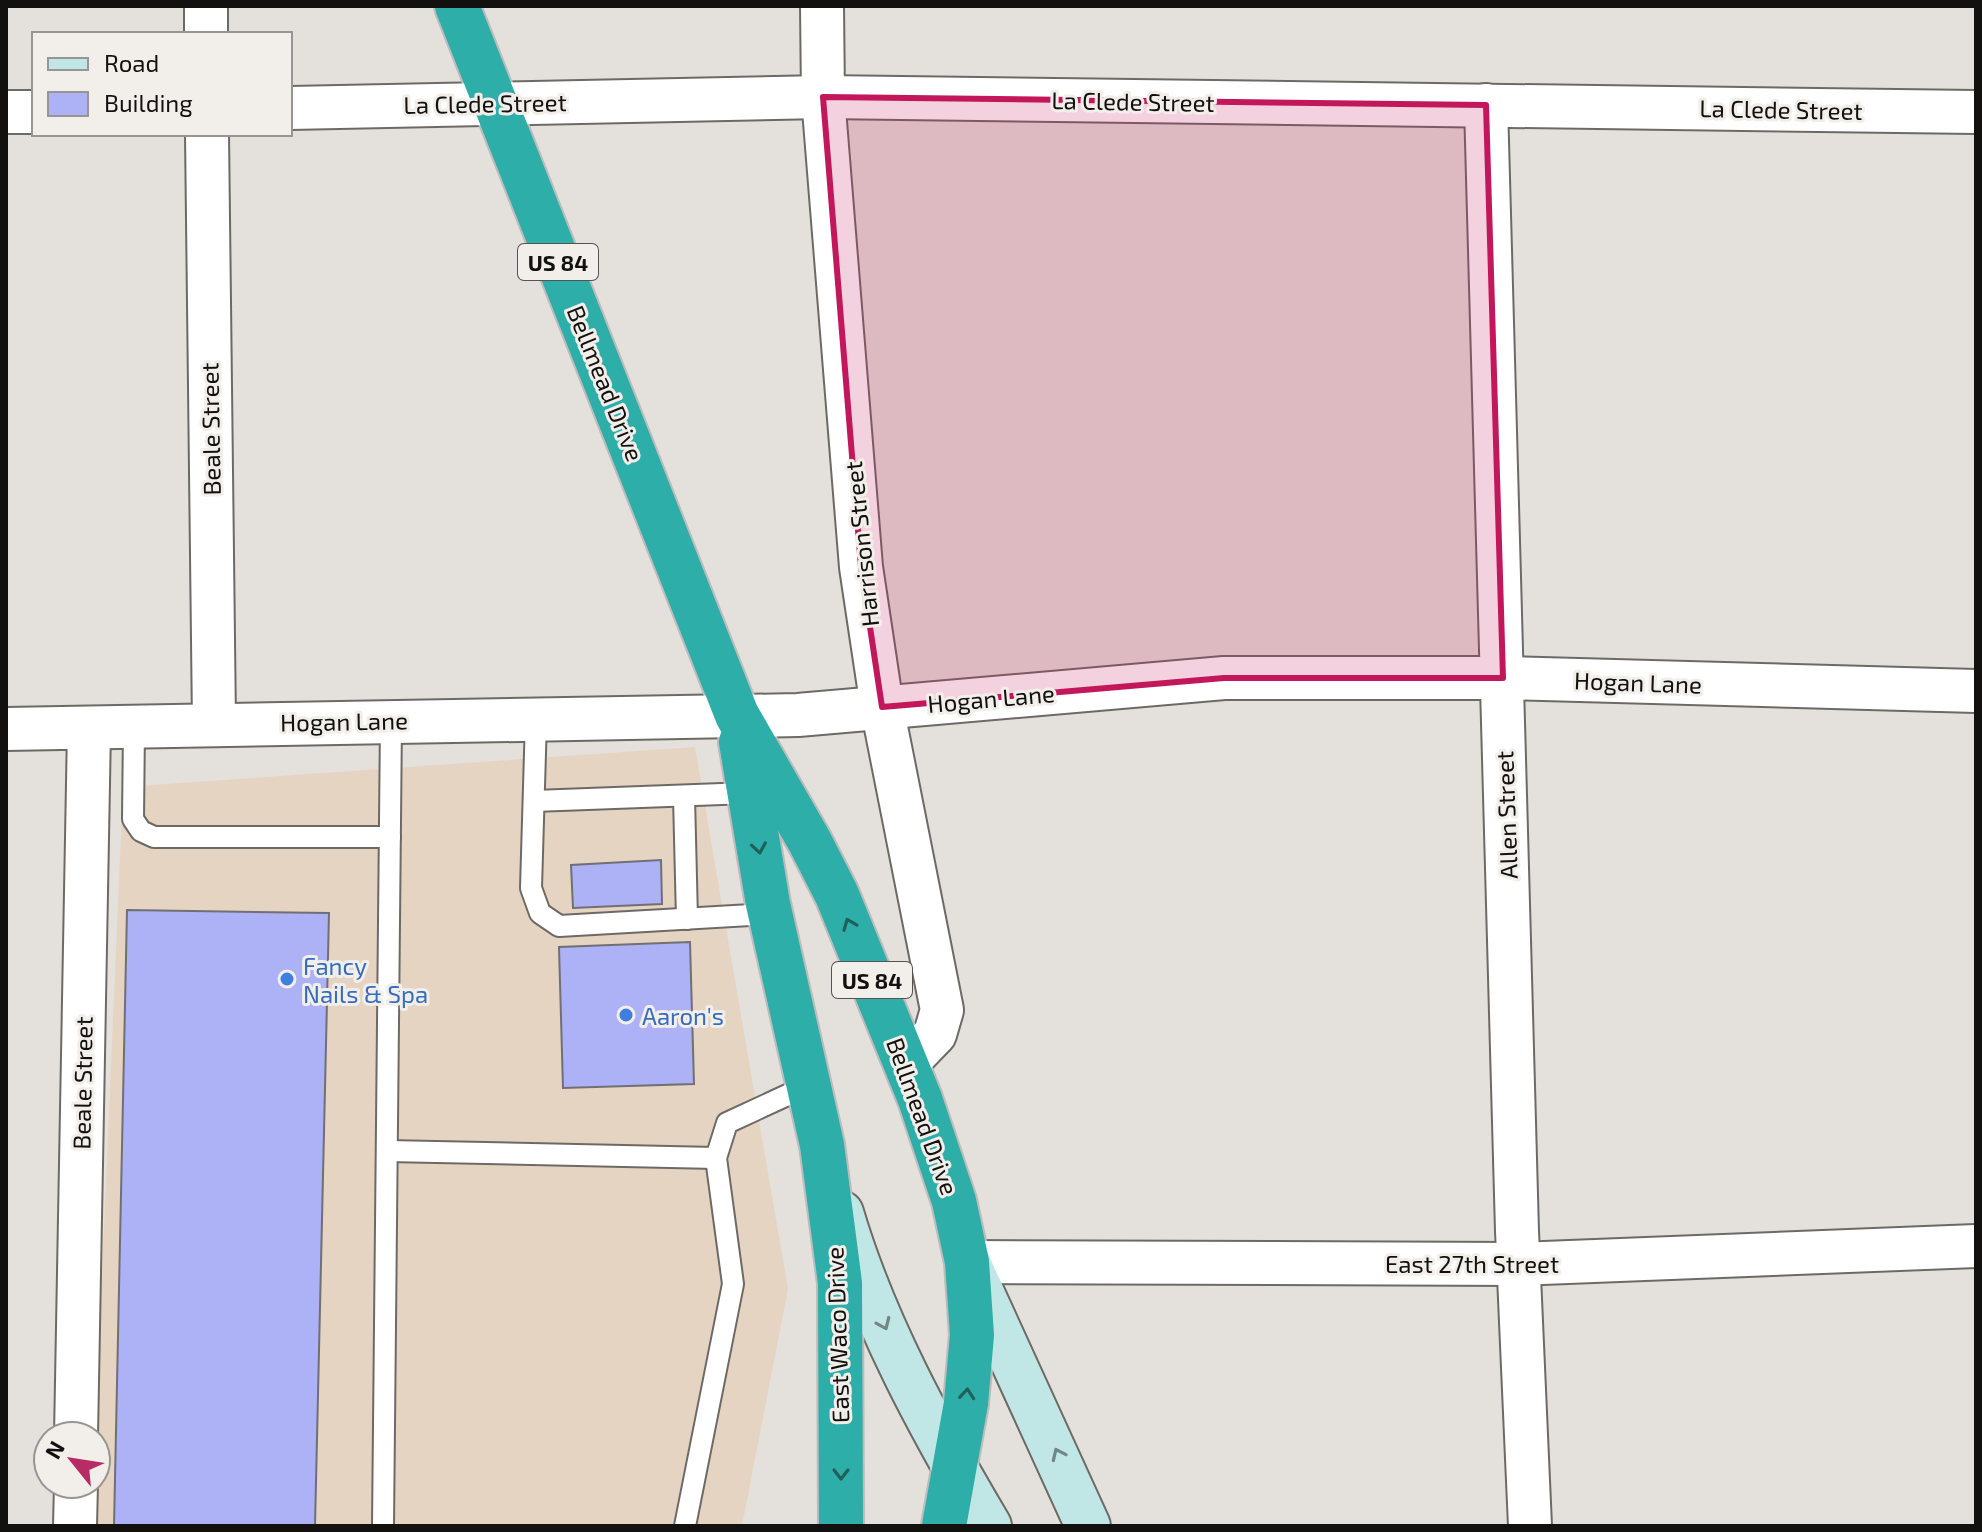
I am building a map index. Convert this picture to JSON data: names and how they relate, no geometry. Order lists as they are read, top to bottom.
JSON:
{
  "streets": {
    "highway": ["US 84", "Bellmead Drive", "East Waco Drive"],
    "street": [
      "La Clede Street",
      "Beale Street",
      "Harrison Street",
      "Hogan Lane",
      "Allen Street",
      "East 27th Street"
    ]
  },
  "crossings": [
    ["La Clede Street", "Bellmead Drive"],
    ["La Clede Street", "Harrison Street"],
    ["La Clede Street", "Allen Street"],
    ["US 84", "Bellmead Drive"],
    ["US 84", "East 27th Street"],
    ["Bellmead Drive", "Harrison Street"],
    ["Bellmead Drive", "Hogan Lane"],
    ["Bellmead Drive", "East 27th Street"],
    ["Bellmead Drive", "East Waco Drive"],
    ["Beale Street", "Hogan Lane"],
    ["Harrison Street", "Hogan Lane"],
    ["Hogan Lane", "Allen Street"],
    ["Allen Street", "East 27th Street"]
  ],
  "places": ["Fancy Nails & Spa", "Aaron's"],
  "legend": ["Road", "Building"],
  "north": "top left"
}
